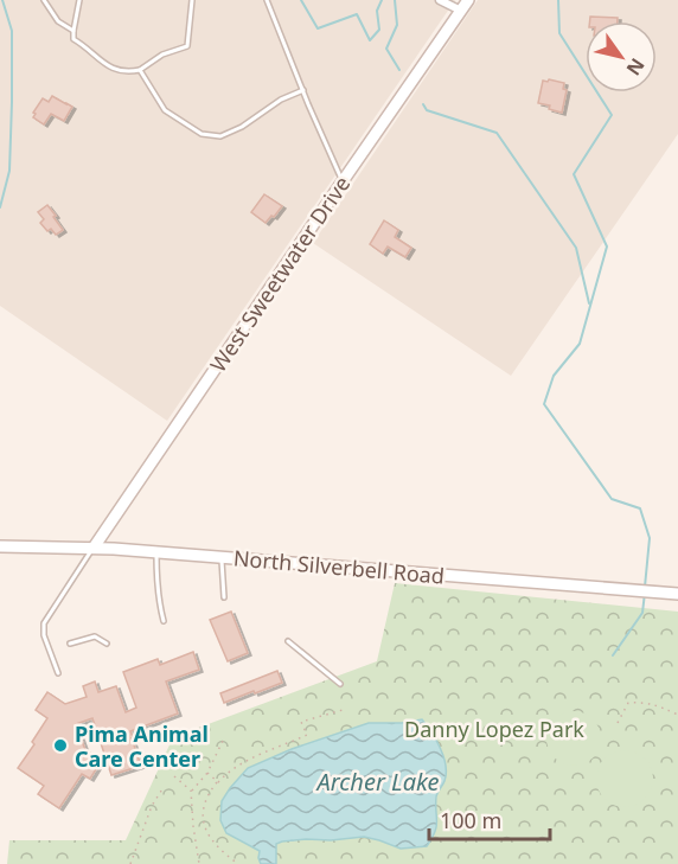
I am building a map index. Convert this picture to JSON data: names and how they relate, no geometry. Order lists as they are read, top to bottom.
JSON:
{
  "streets": {
    "main road": ["West Sweetwater Drive", "North Silverbell Road"]
  },
  "crossings": [
    ["West Sweetwater Drive", "North Silverbell Road"]
  ],
  "water": ["Archer Lake"],
  "parks": ["Danny Lopez Park"],
  "places": ["Pima Animal Care Center"],
  "scale_bar": "100 m",
  "north": "bottom right"
}
